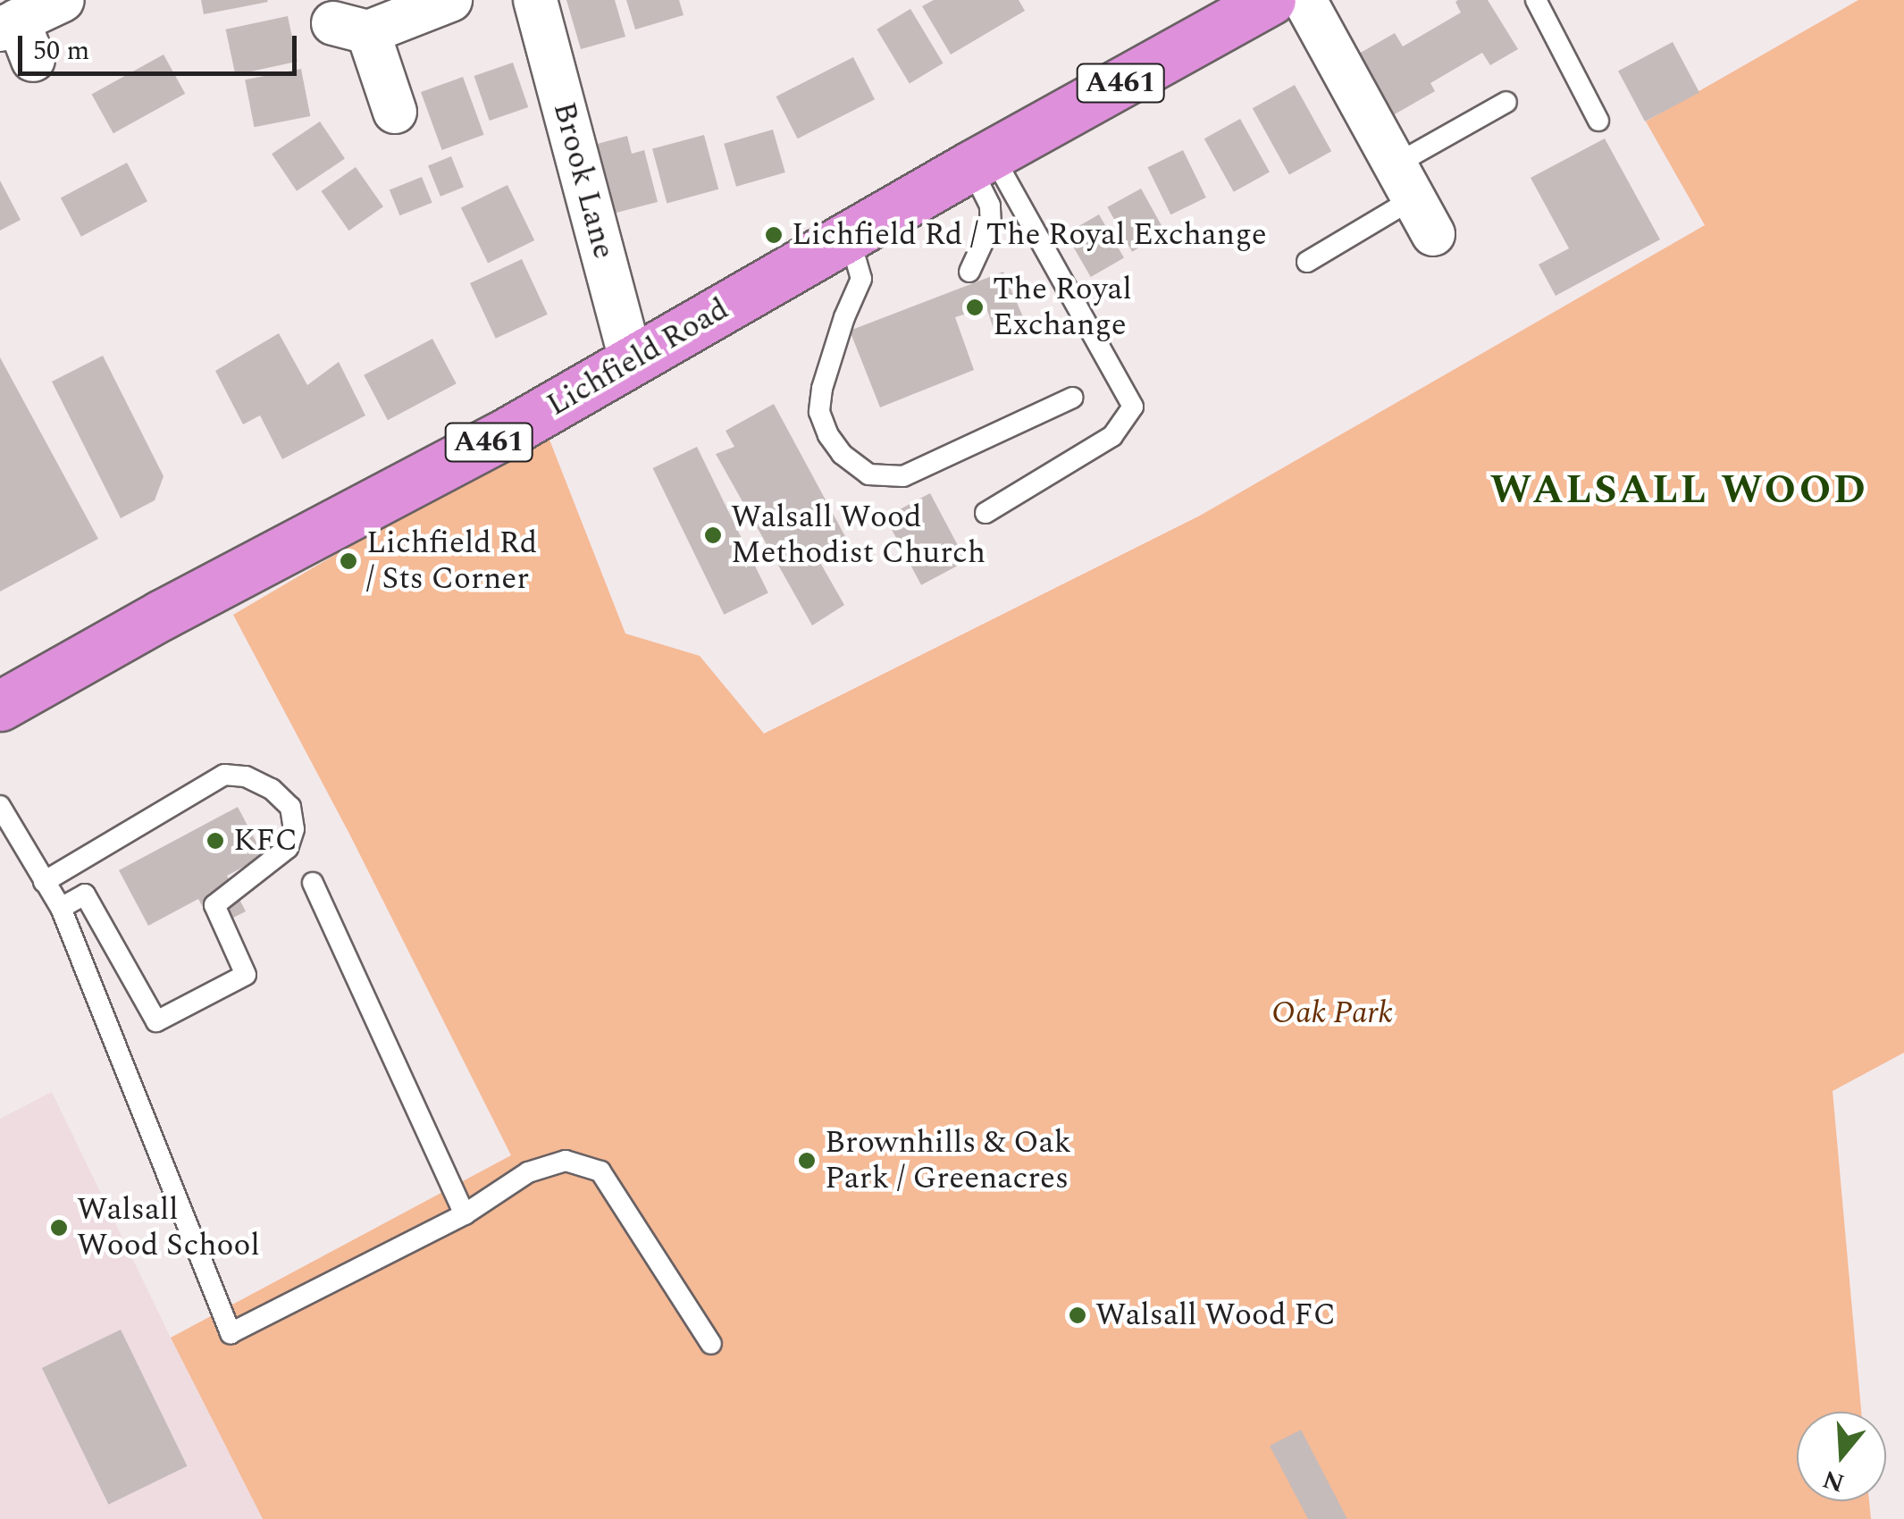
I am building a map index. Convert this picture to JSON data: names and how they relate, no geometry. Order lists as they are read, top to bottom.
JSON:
{
  "streets": {
    "highway": ["A461", "Lichfield Road"],
    "street": ["Brook Lane"]
  },
  "crossings": [
    ["Brook Lane", "Lichfield Road"]
  ],
  "districts": ["WALSALL WOOD"],
  "parks": ["Oak Park"],
  "places": [
    "Lichfield Rd / The Royal Exchange",
    "The Royal Exchange",
    "Walsall Wood Methodist Church",
    "Lichfield Rd / Sts Corner",
    "KFC",
    "Brownhills & Oak Park / Greenacres",
    "Walsall Wood School",
    "Walsall Wood FC"
  ],
  "scale_bar": "50 m",
  "north": "bottom"
}
